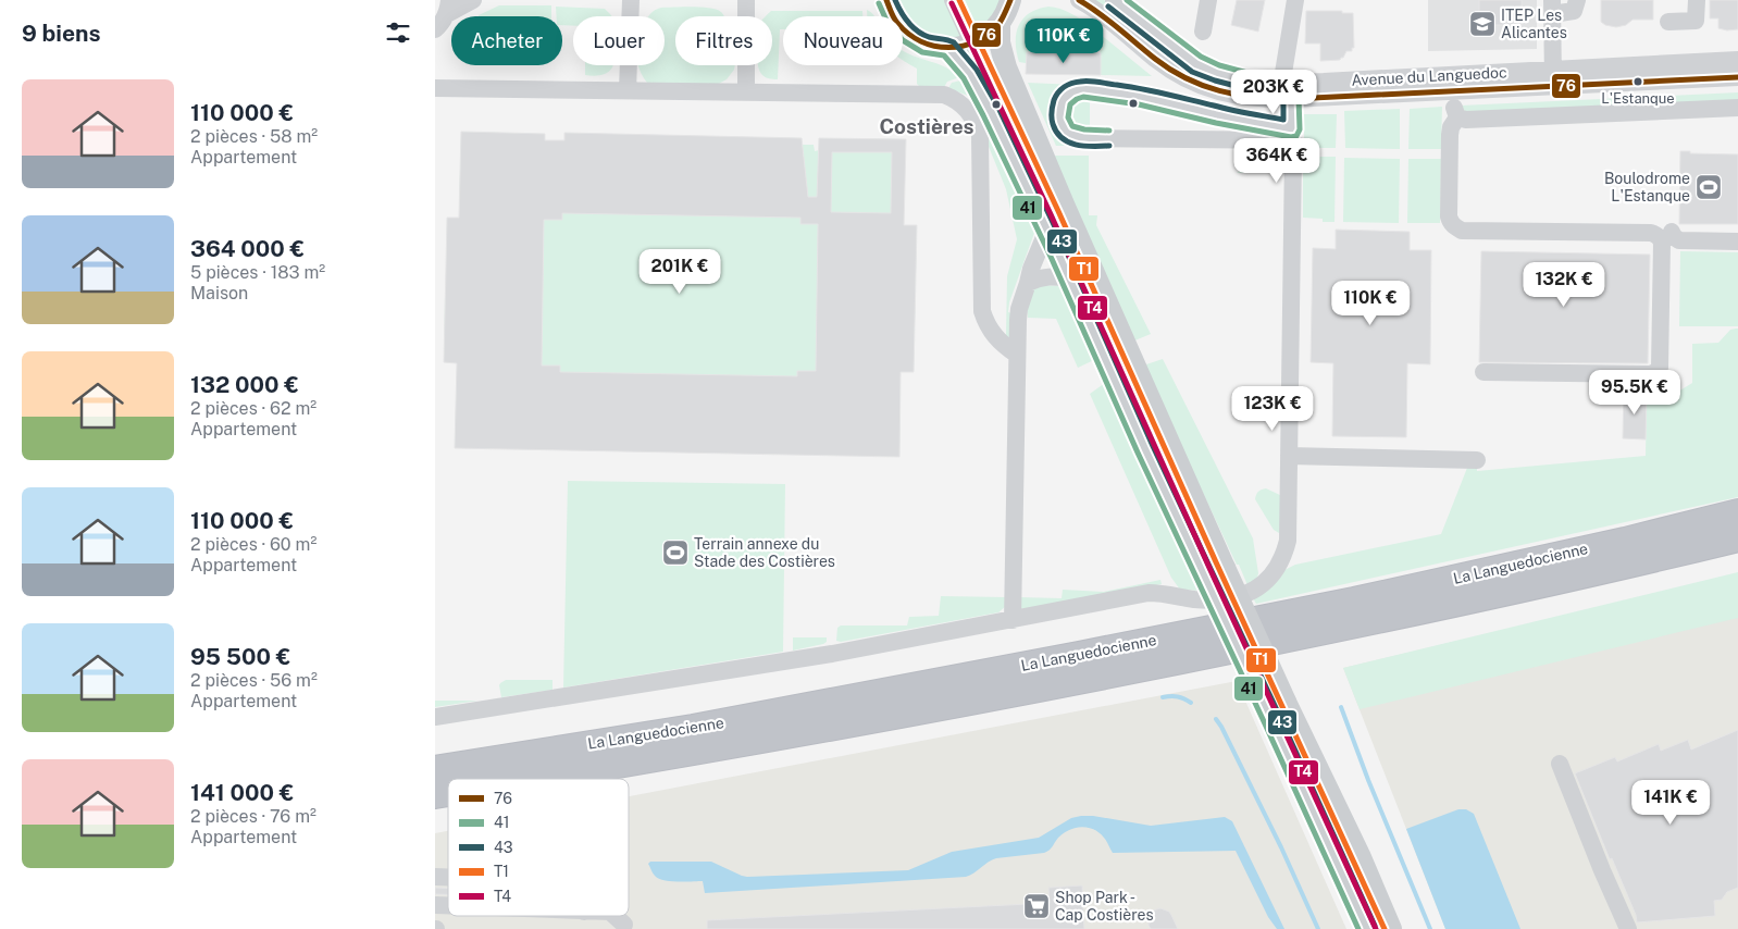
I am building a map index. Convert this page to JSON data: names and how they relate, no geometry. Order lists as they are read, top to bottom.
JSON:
{
  "streets": {
    "highway": ["La Languedocienne"],
    "street": ["Avenue du Languedoc"]
  },
  "districts": ["Costières"],
  "places": {
    "school or university": ["ITEP Les Alicantes"],
    "other": ["L'Estanque"],
    "sports": ["Boulodrome L'Estanque", "Terrain annexe du Stade des Costières"],
    "supermarket": ["Shop Park - Cap Costières"]
  },
  "lines": [
    "transit line 76",
    "transit line 41",
    "transit line 43",
    "transit line T1",
    "transit line T4"
  ],
  "legend": [
    "76",
    "41",
    "43",
    "T1",
    "T4"
  ],
  "page": {
    "heading": "9 biens",
    "chip": [
      "Acheter",
      "Louer",
      "Filtres",
      "Nouveau"
    ],
    "price": [
      "110K €",
      "203K €",
      "364K €",
      "201K €",
      "132K €",
      "110K €",
      "95.5K €",
      "123K €",
      "141K €"
    ],
    "list": [
      {
        "name": "110 000 €",
        "note": "2 pièces · 58 m² · Appartement"
      },
      {
        "name": "364 000 €",
        "note": "5 pièces · 183 m² · Maison"
      },
      {
        "name": "132 000 €",
        "note": "2 pièces · 62 m² · Appartement"
      },
      {
        "name": "110 000 €",
        "note": "2 pièces · 60 m² · Appartement"
      },
      {
        "name": "95 500 €",
        "note": "2 pièces · 56 m² · Appartement"
      },
      {
        "name": "141 000 €",
        "note": "2 pièces · 76 m² · Appartement"
      }
    ]
  }
}
